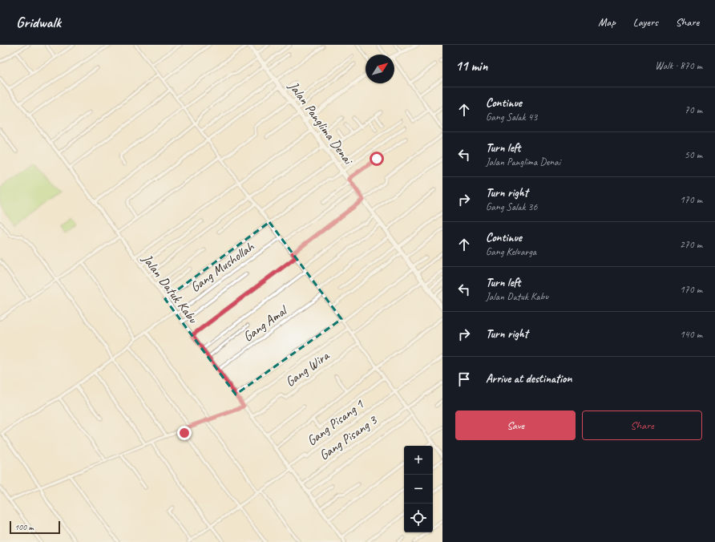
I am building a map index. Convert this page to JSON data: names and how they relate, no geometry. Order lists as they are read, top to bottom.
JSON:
{
  "streets": {
    "main road": ["Jalan Panglima Denai"],
    "street": [
      "Gang Mushollah",
      "Jalan Datuk Kabu",
      "Gang Amal",
      "Gang Wira",
      "Gang Pisang 1",
      "Gang Pisang 3"
    ]
  },
  "crossings": [
    ["Gang Mushollah", "Jalan Datuk Kabu"],
    ["Jalan Datuk Kabu", "Gang Amal"],
    ["Jalan Datuk Kabu", "Gang Wira"],
    ["Jalan Datuk Kabu", "Gang Pisang 1"],
    ["Jalan Datuk Kabu", "Gang Pisang 3"]
  ],
  "scale_bar": "100 m",
  "north": "top right",
  "page": {
    "header": "Gridwalk",
    "nav": ["Map", "Layers", "Share"],
    "heading": ["11 min", "Walk · 870 m"],
    "list": [
      ["Continue", "Gang Salak 43", "70 m"],
      ["Turn left", "Jalan Panglima Denai", "50 m"],
      ["Turn right", "Gang Salak 36", "170 m"],
      ["Continue", "Gang Keluarga", "270 m"],
      ["Turn left", "Jalan Datuk Kabu", "170 m"],
      ["Turn right", "140 m"],
      "Arrive at destination"
    ],
    "buttons": ["Save", "Share"],
    "map_buttons": ["+", "−"],
    "scale": "100 m"
  }
}
